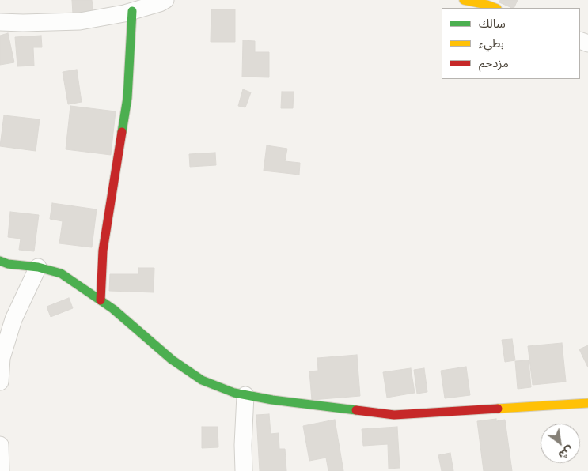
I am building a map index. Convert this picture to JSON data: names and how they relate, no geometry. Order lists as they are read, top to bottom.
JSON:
{
  "legend": ["سالك", "بطيء", "مزدحم"],
  "north": "bottom right"
}
